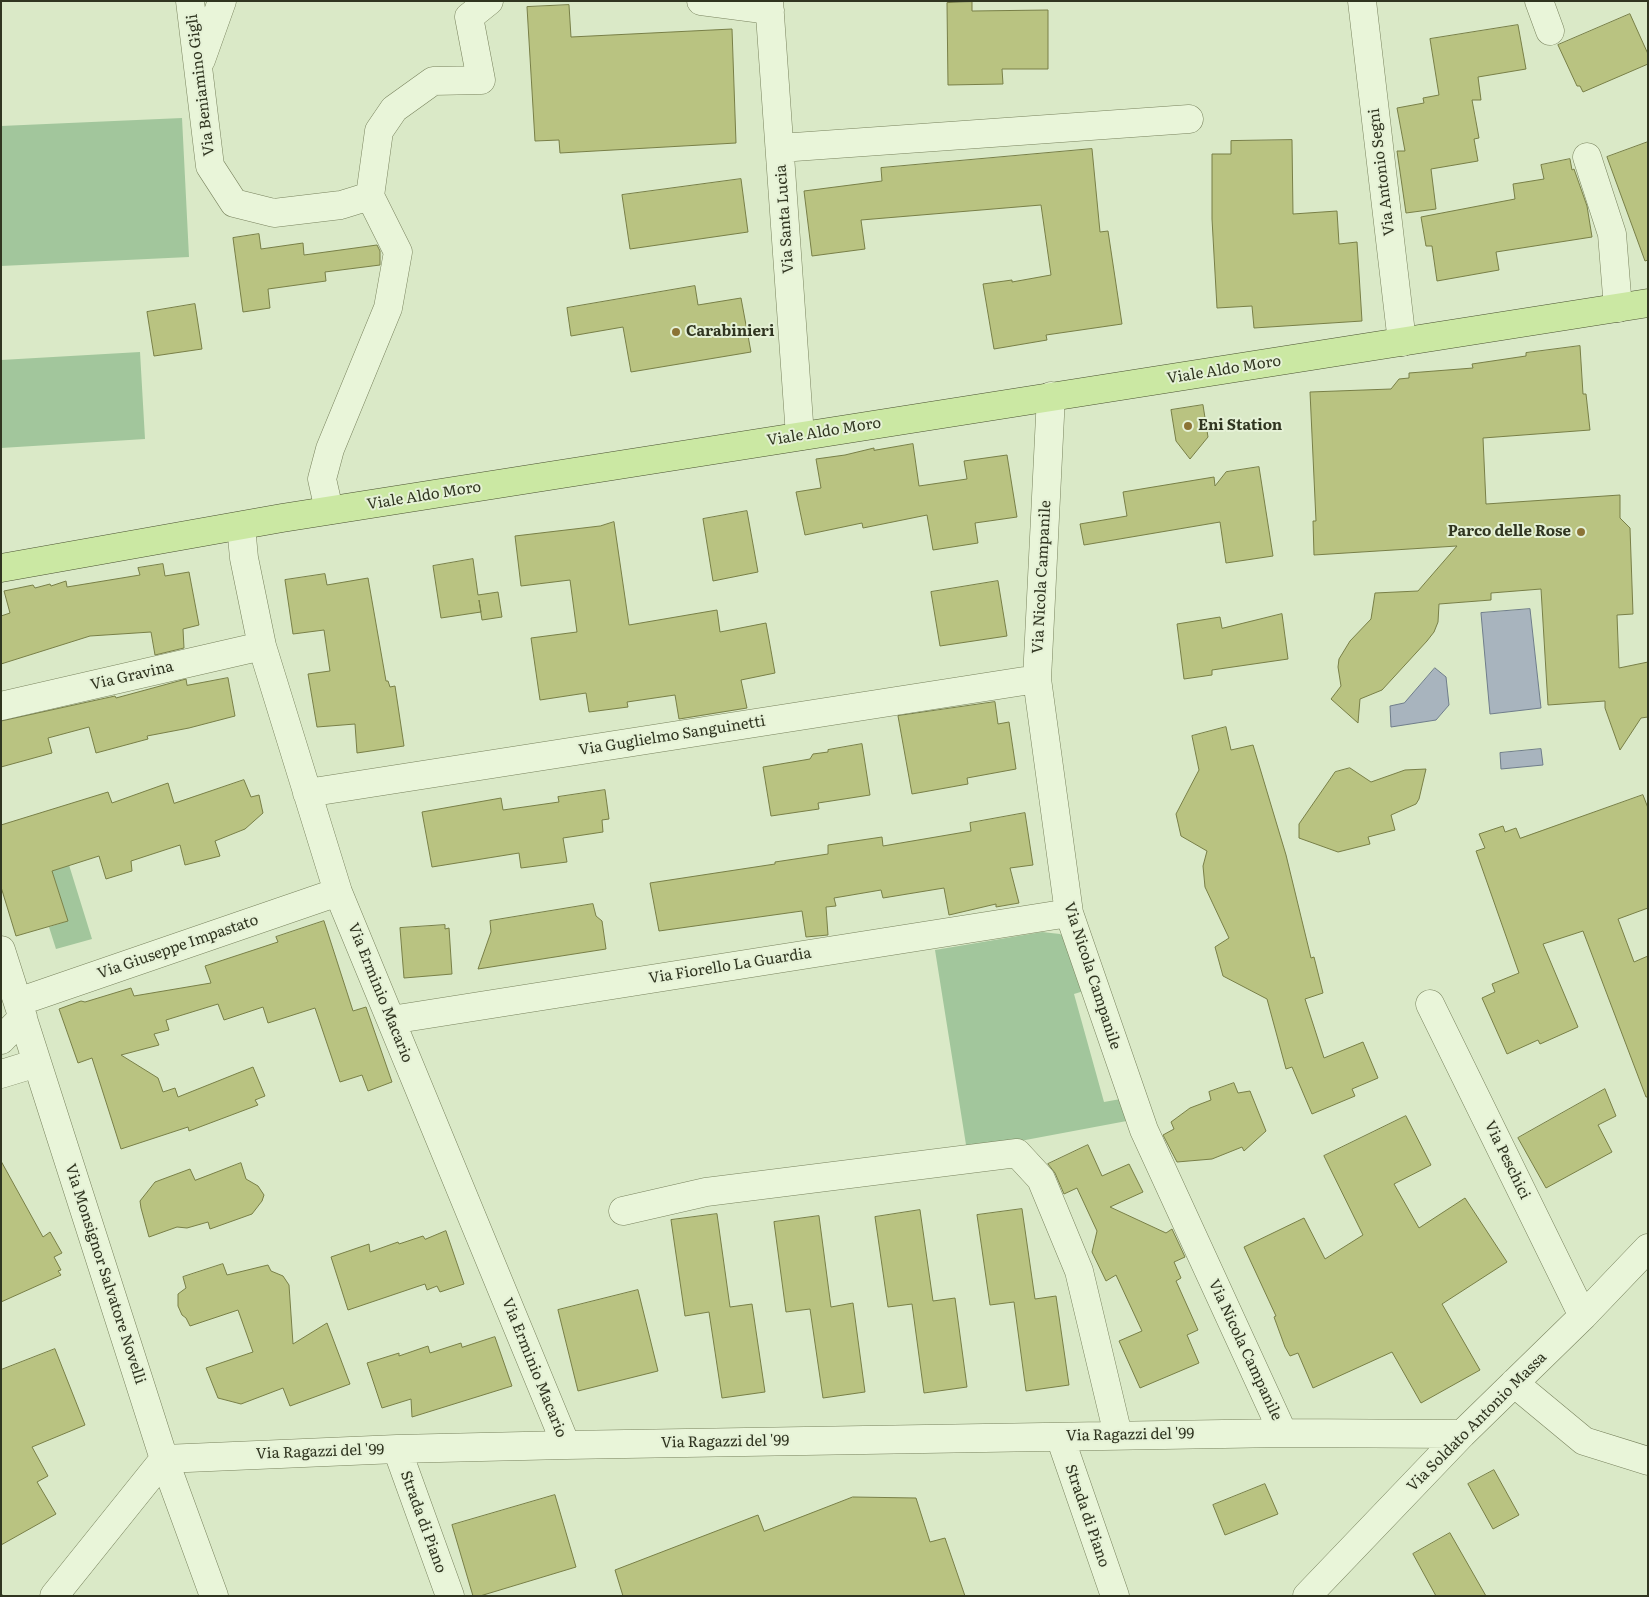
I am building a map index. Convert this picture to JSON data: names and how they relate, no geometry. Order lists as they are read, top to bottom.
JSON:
{
  "streets": {
    "main road": ["Viale Aldo Moro"],
    "street": [
      "Via Beniamino Gigli",
      "Via Antonio Segni",
      "Via Santa Lucia",
      "Via Nicola Campanile",
      "Via Gravina",
      "Via Guglielmo Sanguinetti",
      "Via Giuseppe Impastato",
      "Via Fiorello La Guardia",
      "Via Erminio Macario",
      "Via Peschici",
      "Via Monsignor Salvatore Novelli",
      "Via Soldato Antonio Massa",
      "Via Ragazzi del '99",
      "Strada di Piano"
    ]
  },
  "crossings": [
    ["Via Antonio Segni", "Viale Aldo Moro"],
    ["Via Santa Lucia", "Viale Aldo Moro"],
    ["Viale Aldo Moro", "Via Nicola Campanile"],
    ["Viale Aldo Moro", "Via Erminio Macario"],
    ["Via Nicola Campanile", "Via Guglielmo Sanguinetti"],
    ["Via Nicola Campanile", "Via Fiorello La Guardia"],
    ["Via Nicola Campanile", "Via Ragazzi del '99"],
    ["Via Gravina", "Via Erminio Macario"],
    ["Via Guglielmo Sanguinetti", "Via Erminio Macario"],
    ["Via Giuseppe Impastato", "Via Erminio Macario"],
    ["Via Giuseppe Impastato", "Via Monsignor Salvatore Novelli"],
    ["Via Fiorello La Guardia", "Via Erminio Macario"],
    ["Via Erminio Macario", "Via Ragazzi del '99"],
    ["Via Peschici", "Via Soldato Antonio Massa"],
    ["Via Monsignor Salvatore Novelli", "Via Ragazzi del '99"],
    ["Via Soldato Antonio Massa", "Via Ragazzi del '99"],
    ["Via Ragazzi del '99", "Strada di Piano"]
  ],
  "places": ["Carabinieri", "Eni Station", "Parco delle Rose"]
}
